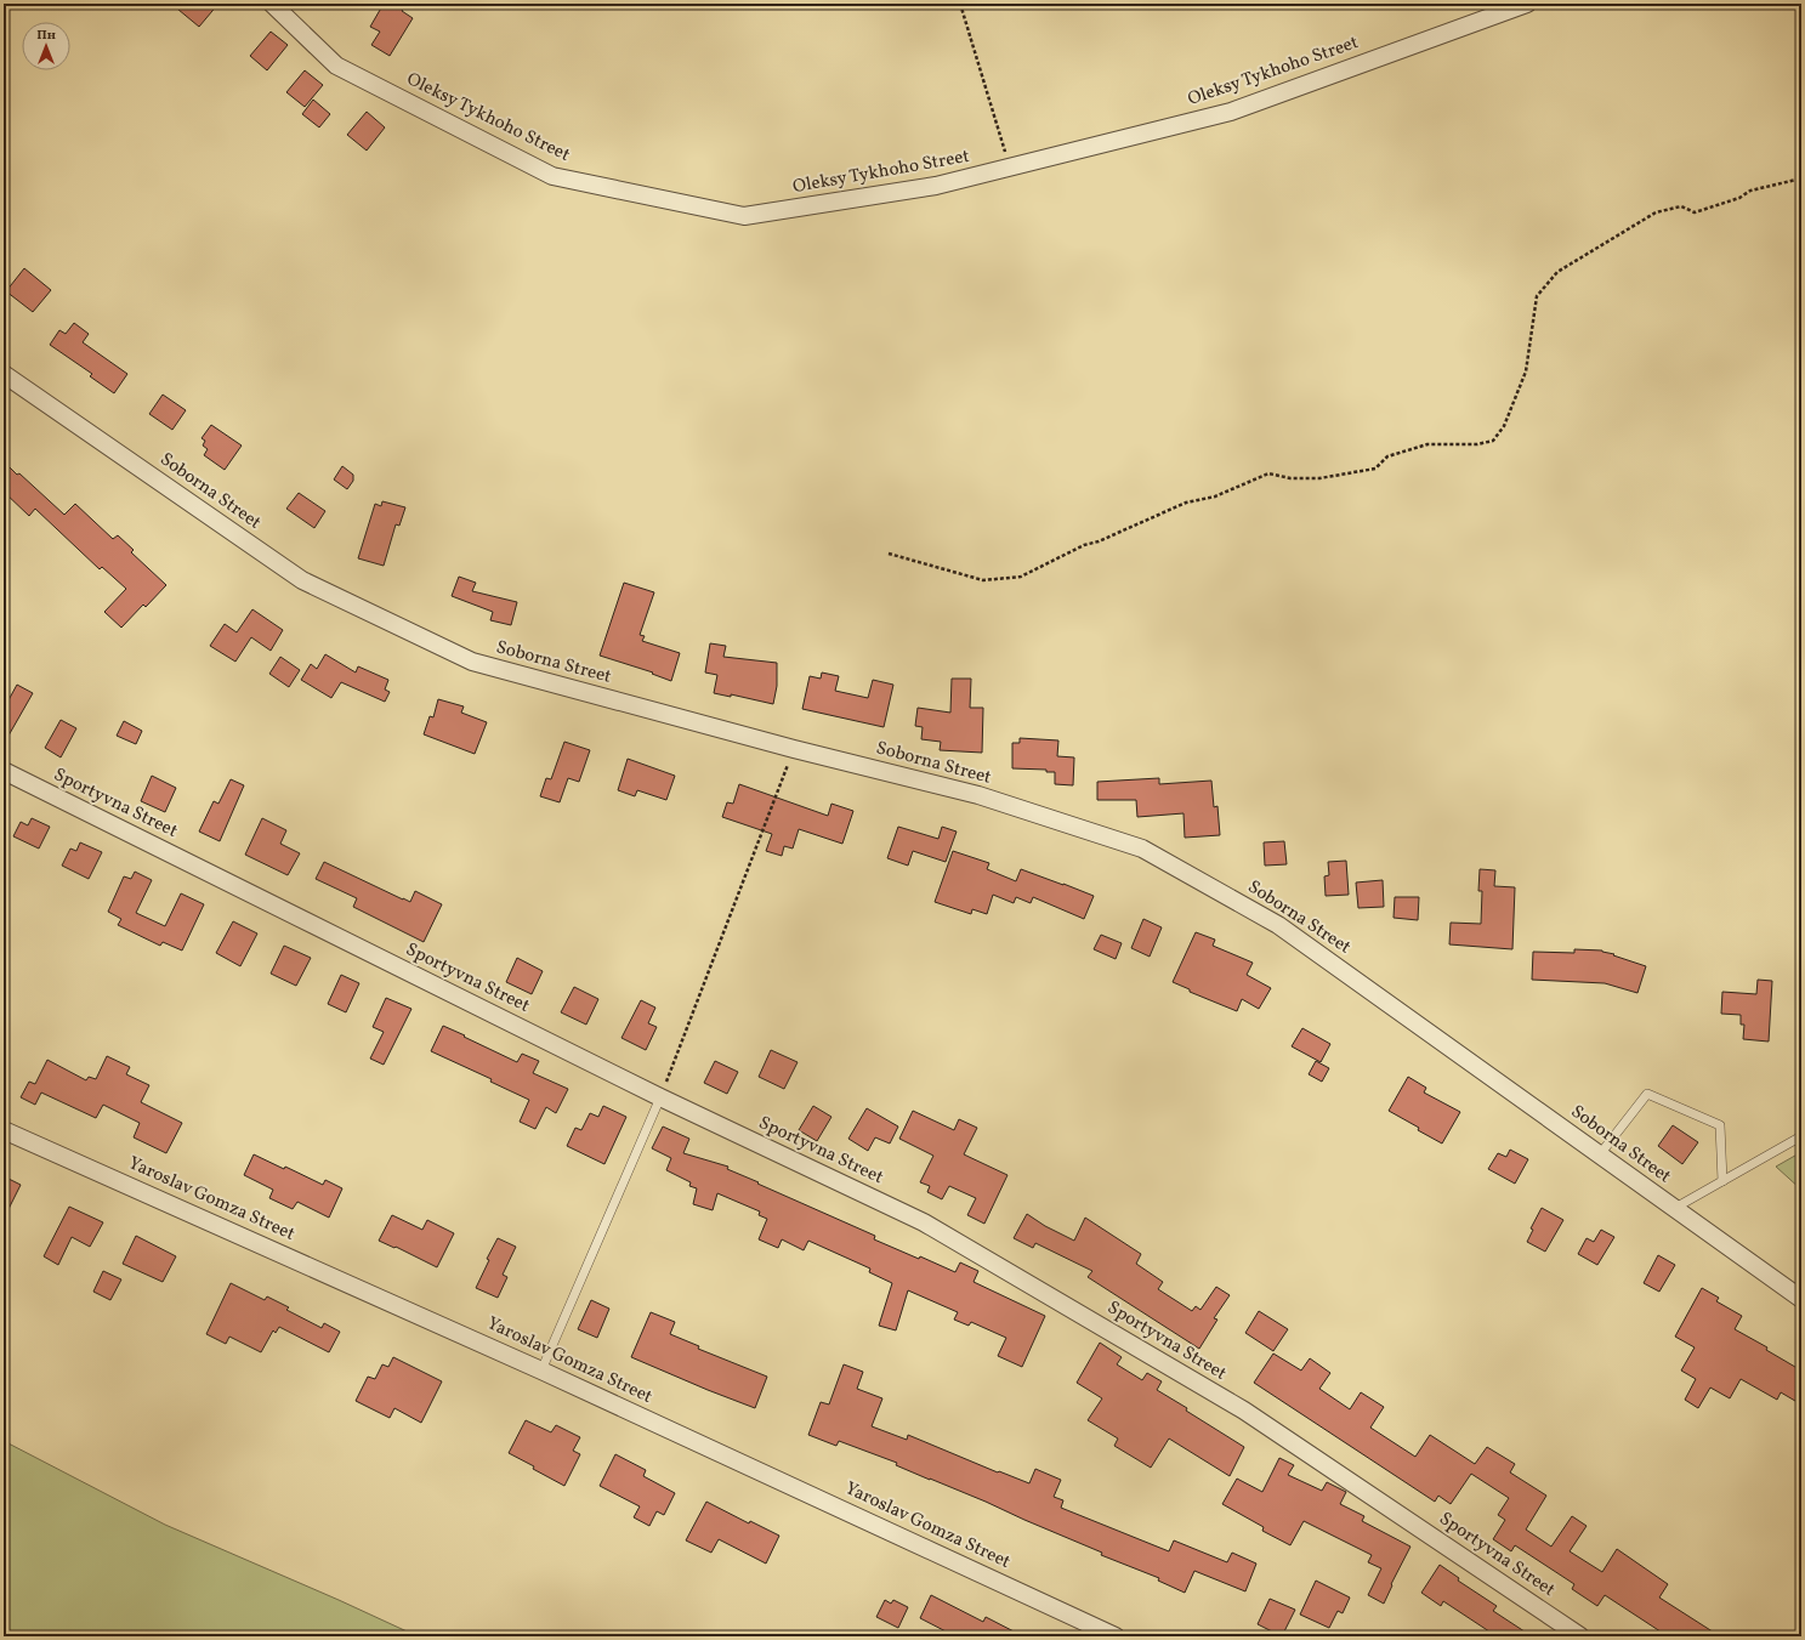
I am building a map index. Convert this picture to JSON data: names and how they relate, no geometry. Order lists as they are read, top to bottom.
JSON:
{
  "streets": {
    "street": [
      "Oleksy Tykhoho Street",
      "Soborna Street",
      "Sportyvna Street",
      "Yaroslav Gomza Street"
    ]
  },
  "north": "top"
}
